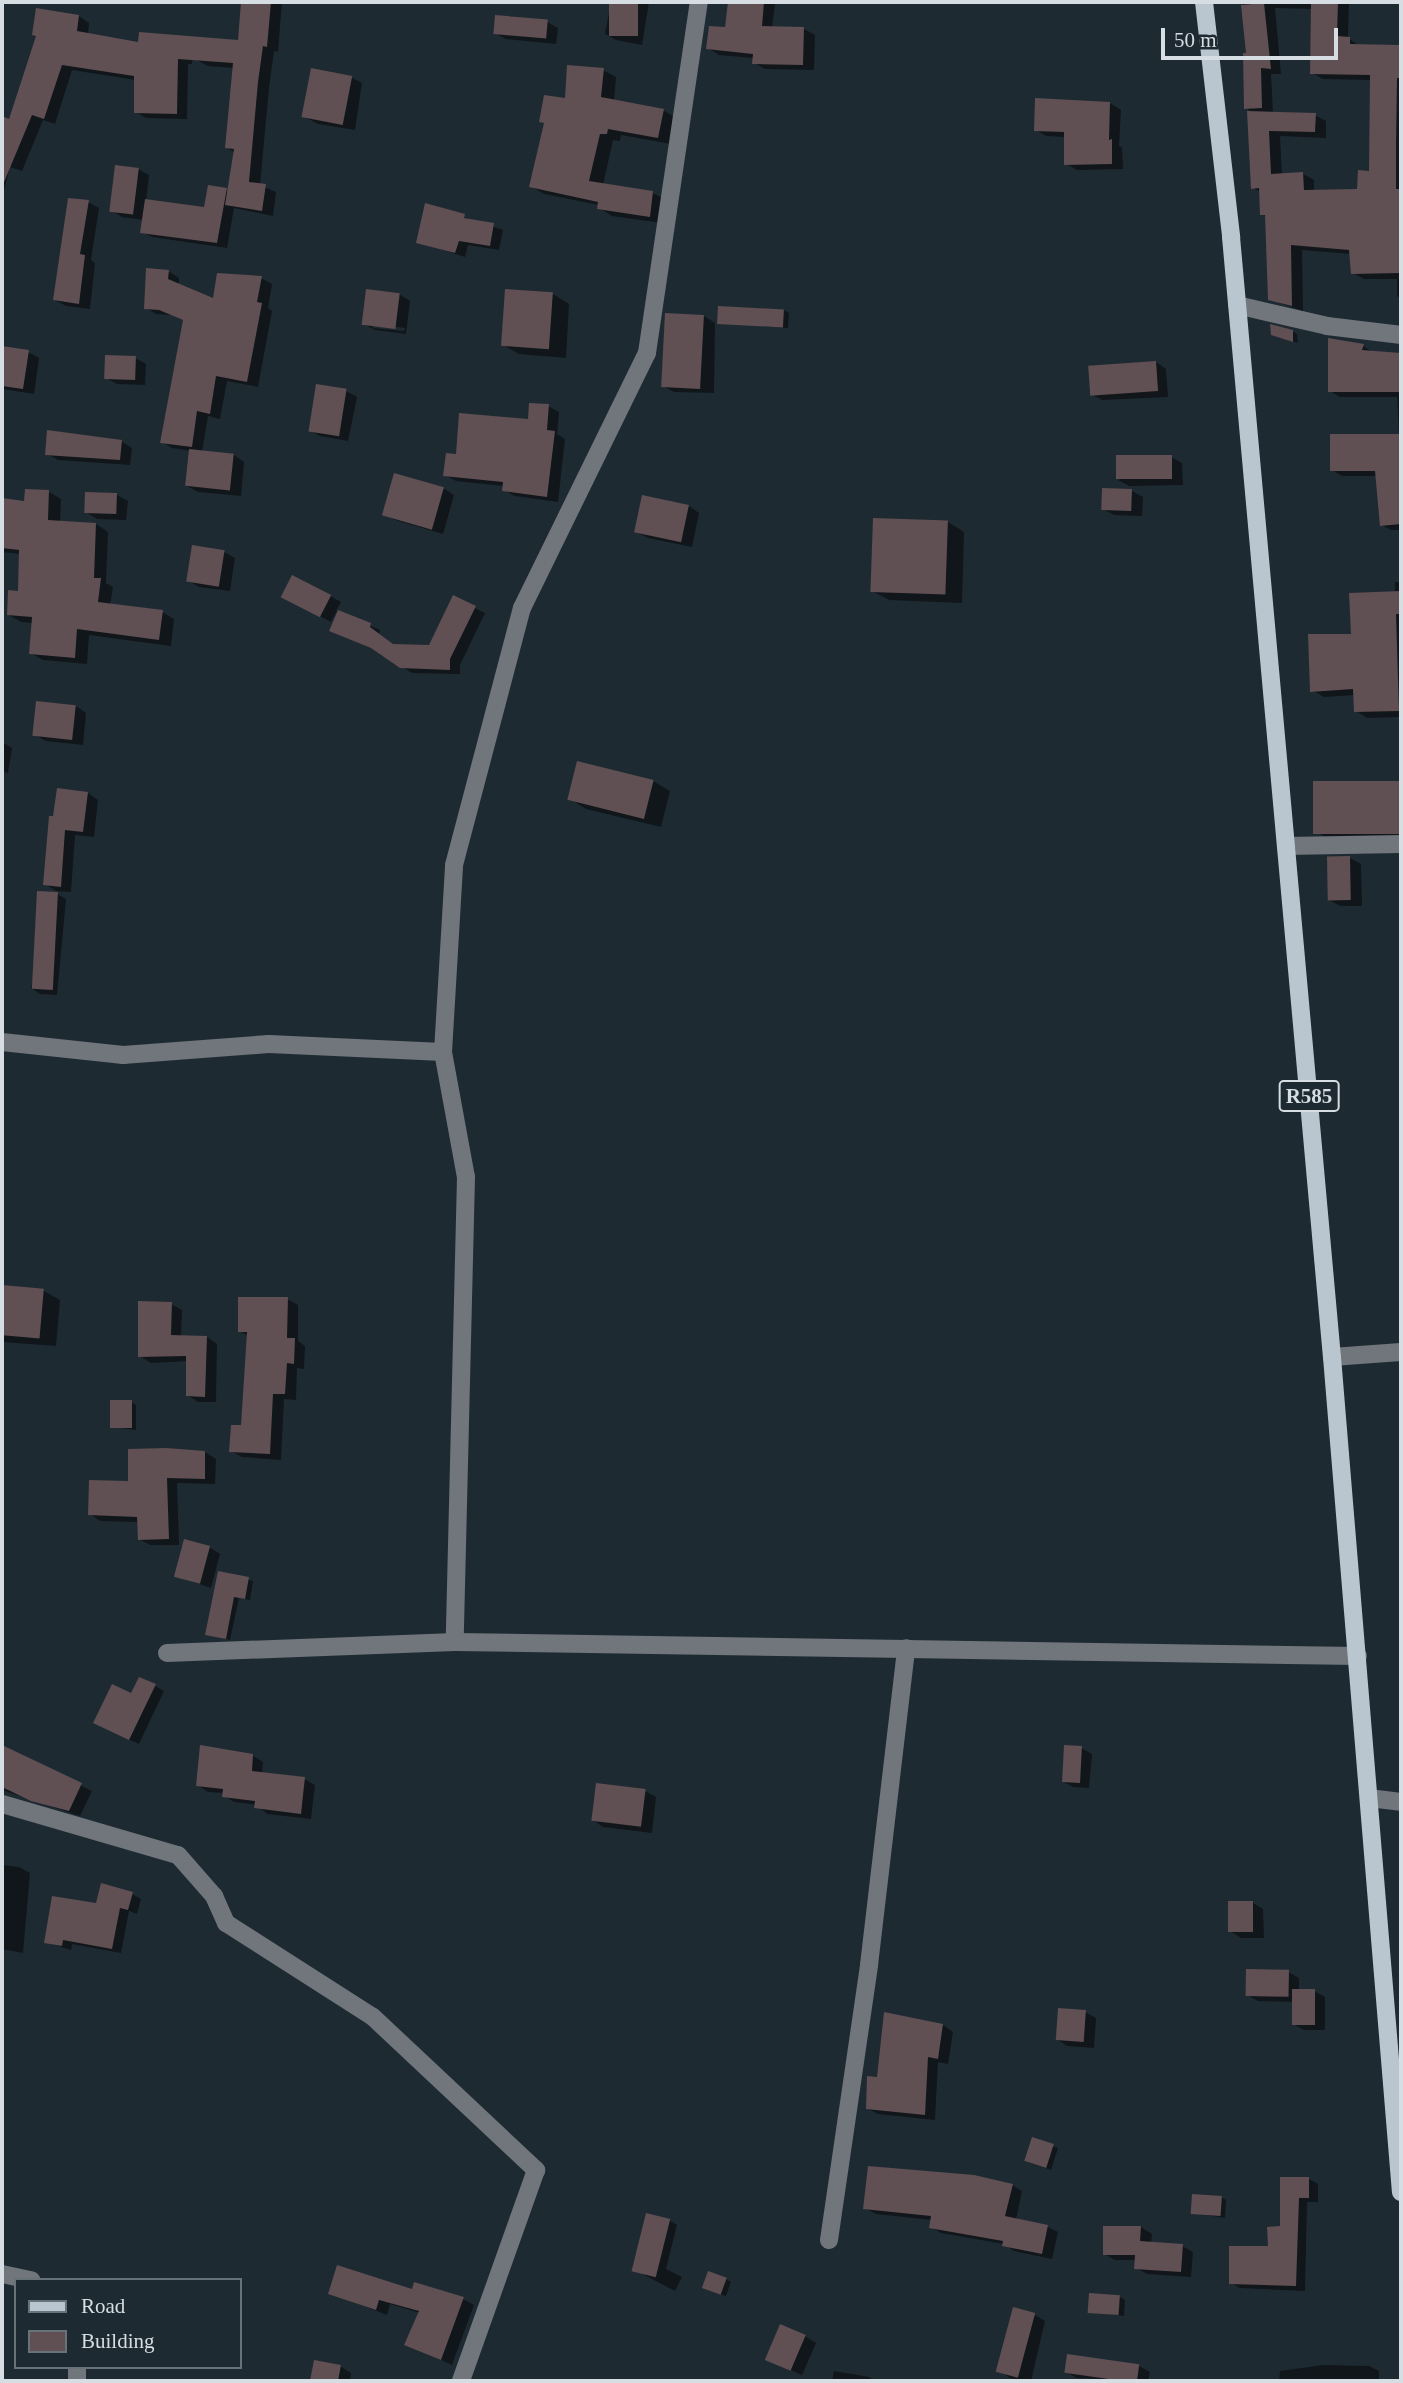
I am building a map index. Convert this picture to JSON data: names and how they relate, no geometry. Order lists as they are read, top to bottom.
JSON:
{
  "streets": {
    "main road": ["R585"]
  },
  "legend": ["Road", "Building"],
  "scale_bar": "50 m"
}
